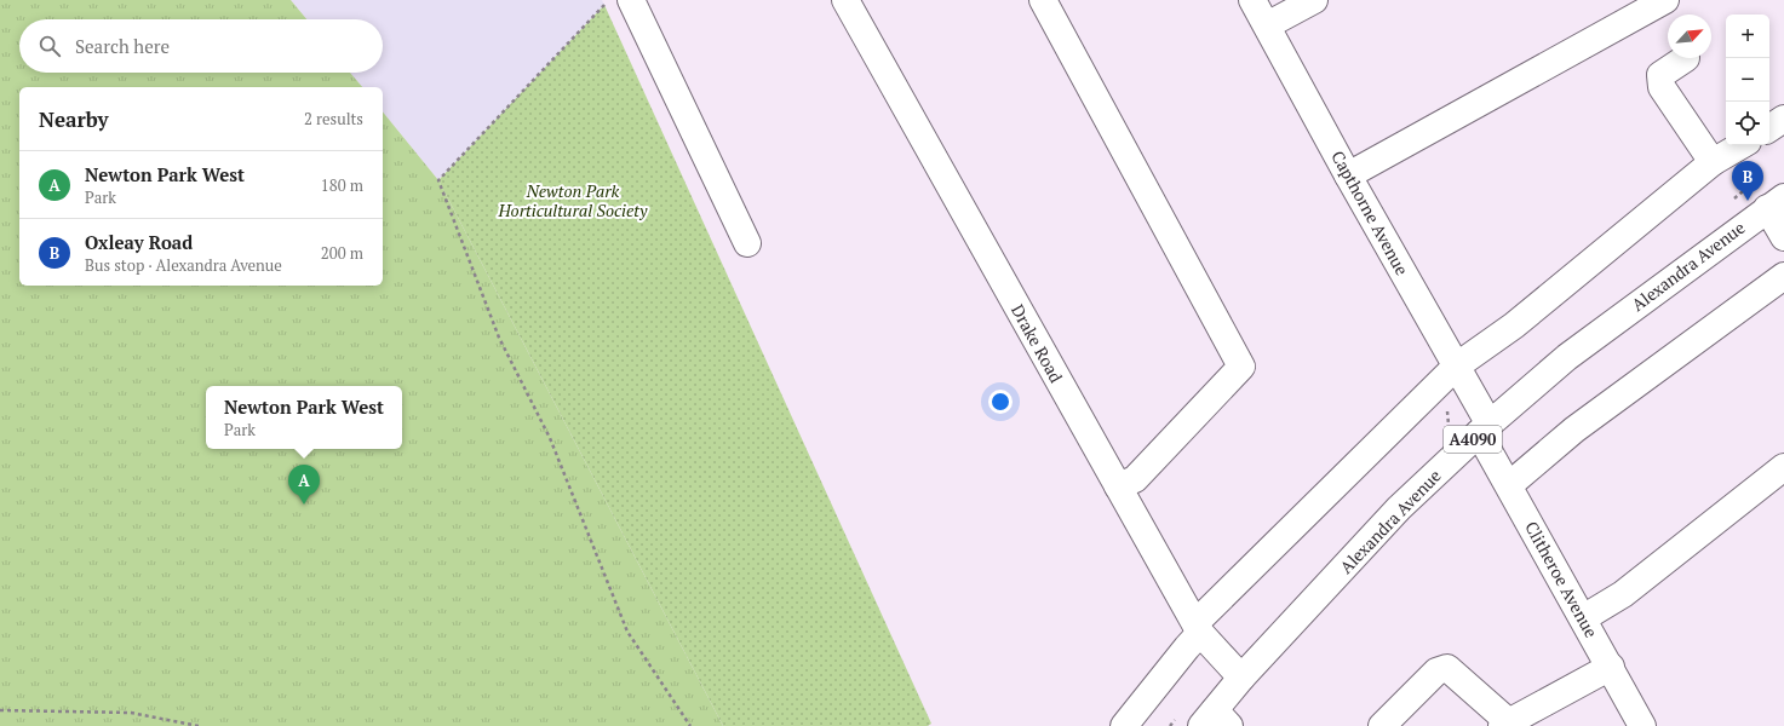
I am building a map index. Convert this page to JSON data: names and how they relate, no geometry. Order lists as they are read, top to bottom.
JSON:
{
  "streets": {
    "street": [
      "Capthorne Avenue",
      "Alexandra Avenue",
      "Drake Road",
      "A4090",
      "Clitheroe Avenue"
    ]
  },
  "crossings": [
    ["Capthorne Avenue", "Alexandra Avenue"],
    ["Capthorne Avenue", "Clitheroe Avenue"],
    ["Alexandra Avenue", "Drake Road"],
    ["Alexandra Avenue", "Clitheroe Avenue"]
  ],
  "parks": ["Newton Park Horticultural Society"],
  "north": "top right",
  "page": {
    "map_buttons": ["+", "−"],
    "search": "Search here",
    "heading": ["Nearby", "2 results"],
    "list": [
      {
        "mark": "A",
        "name": "Newton Park West",
        "note": "Park",
        "value": "180 m"
      },
      {
        "mark": "B",
        "name": "Oxleay Road",
        "note": "Bus stop · Alexandra Avenue",
        "value": "200 m"
      }
    ],
    "pins": ["B", "A"],
    "popup": ["Newton Park West", "Park"]
  }
}
